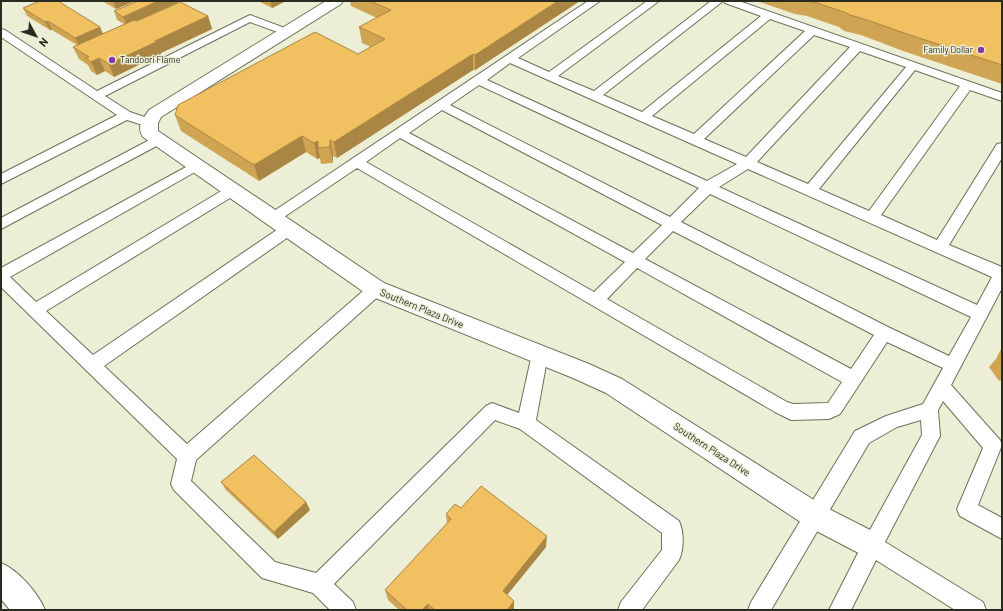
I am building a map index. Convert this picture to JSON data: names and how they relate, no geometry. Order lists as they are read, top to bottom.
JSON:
{
  "streets": {
    "street": ["Southern Plaza Drive"]
  },
  "places": ["Family Dollar", "Tandoori Flame"],
  "north": "bottom right"
}
